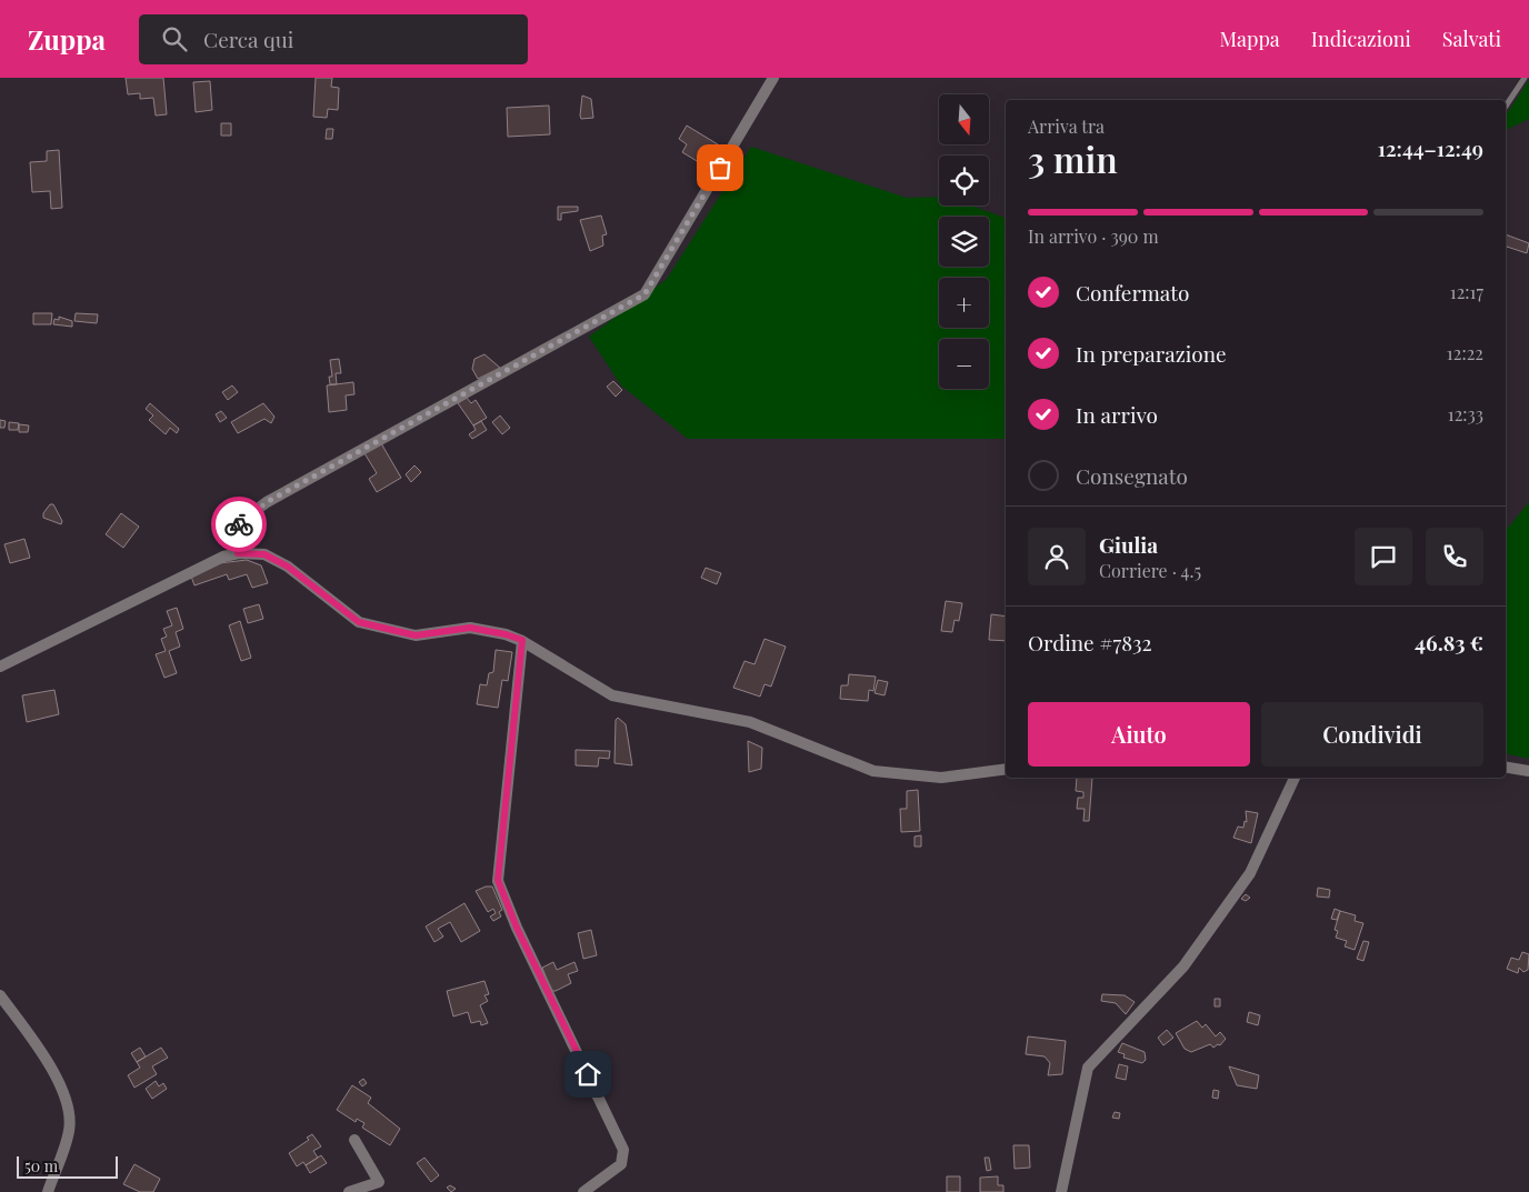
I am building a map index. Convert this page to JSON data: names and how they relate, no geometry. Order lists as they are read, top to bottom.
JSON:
{
  "scale_bar": "50 m",
  "north": "bottom",
  "page": {
    "header": "Zuppa",
    "search": "Cerca qui",
    "nav": ["Mappa", "Indicazioni", "Salvati"],
    "map_buttons": ["+", "−"],
    "heading": ["3 min", "Arriva tra", "12:44–12:49"],
    "panel": [
      "Giulia",
      "Corriere · 4.5",
      "Ordine #7832",
      "46.83 €"
    ],
    "bar": "In arrivo · 390 m",
    "list": [
      ["Confermato", "12:17"],
      ["In preparazione", "12:22"],
      ["In arrivo", "12:33"],
      "Consegnato"
    ],
    "buttons": ["Aiuto", "Condividi"],
    "scale": "50 m"
  }
}
